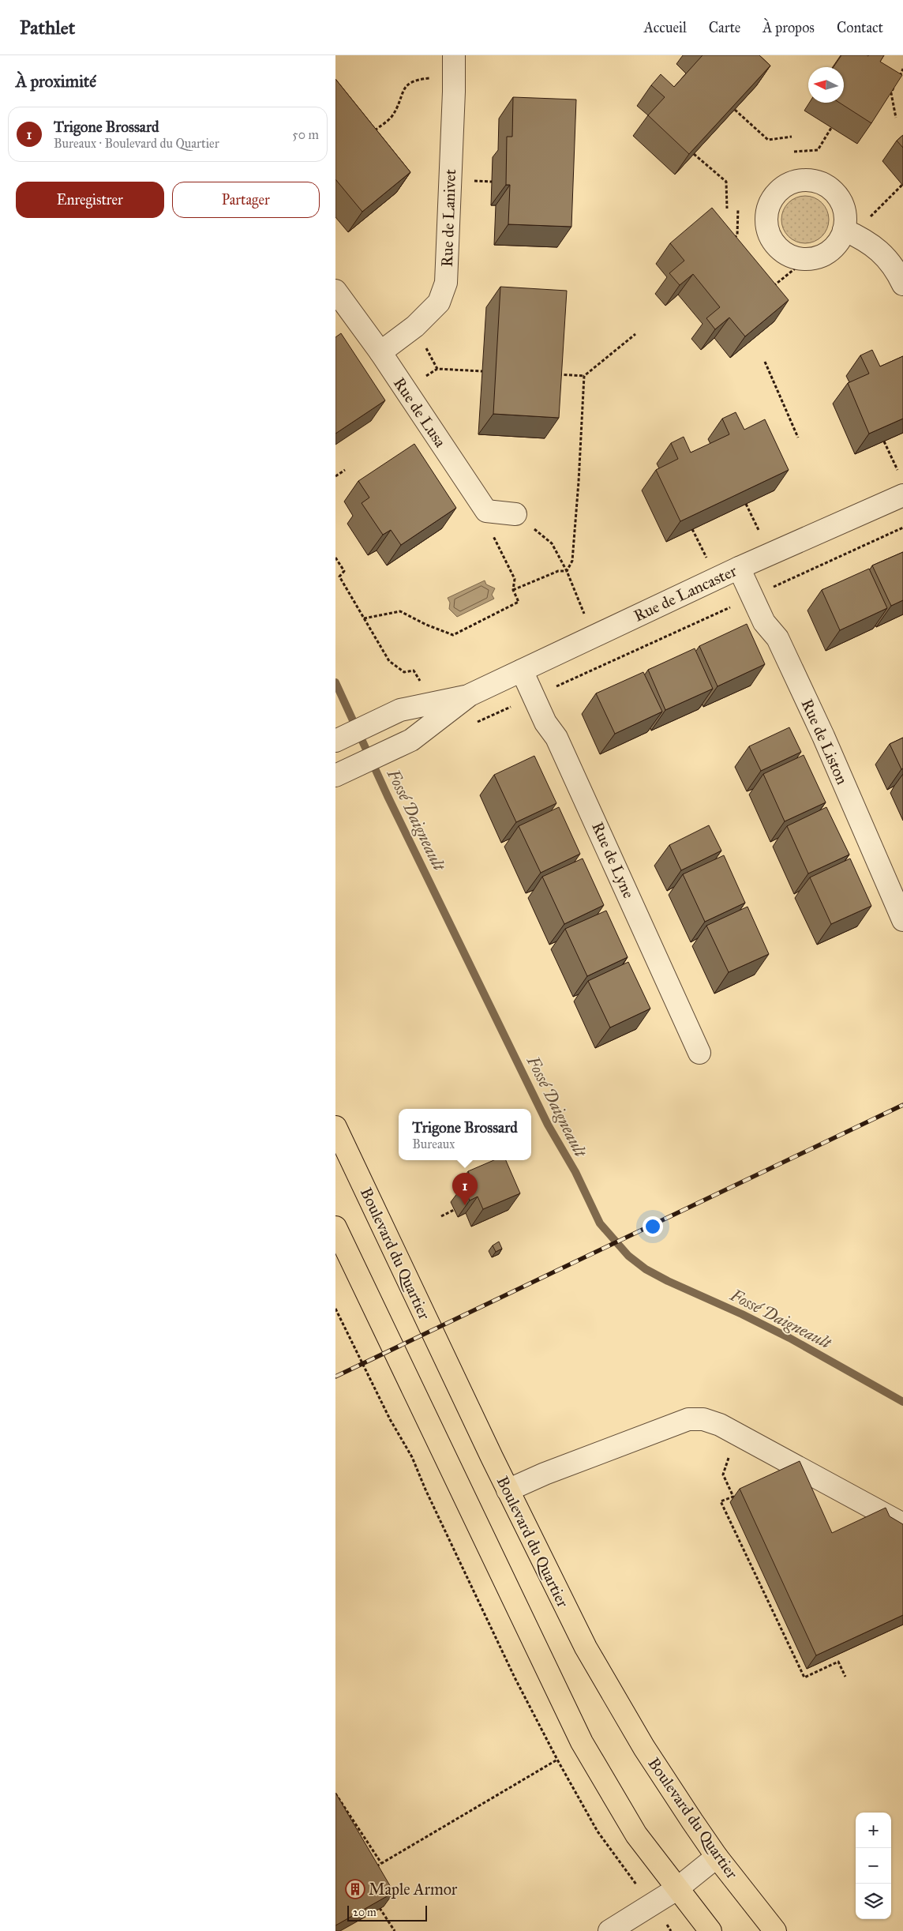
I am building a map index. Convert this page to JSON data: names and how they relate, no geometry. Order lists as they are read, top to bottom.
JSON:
{
  "streets": {
    "main road": ["Boulevard du Quartier"],
    "street": [
      "Rue de Lanivet",
      "Rue de Lusa",
      "Rue de Lancaster",
      "Rue de Liston",
      "Rue de Lyne"
    ]
  },
  "crossings": [
    ["Rue de Lanivet", "Rue de Lusa"],
    ["Rue de Lancaster", "Rue de Liston"],
    ["Rue de Lancaster", "Rue de Lyne"]
  ],
  "water": ["Fossé Daigneault"],
  "places": {
    "building": ["Maple Armor"]
  },
  "scale_bar": "20 m",
  "north": "left",
  "page": {
    "header": "Pathlet",
    "nav": [
      "Accueil",
      "Carte",
      "À propos",
      "Contact"
    ],
    "heading": "À proximité",
    "list": [
      {
        "mark": "1",
        "name": "Trigone Brossard",
        "note": "Bureaux · Boulevard du Quartier",
        "value": "50 m"
      }
    ],
    "buttons": ["Enregistrer", "Partager"],
    "popup": ["Trigone Brossard", "Bureaux"],
    "pins": "1",
    "map_buttons": ["+", "−"],
    "scale": "20 m"
  }
}
